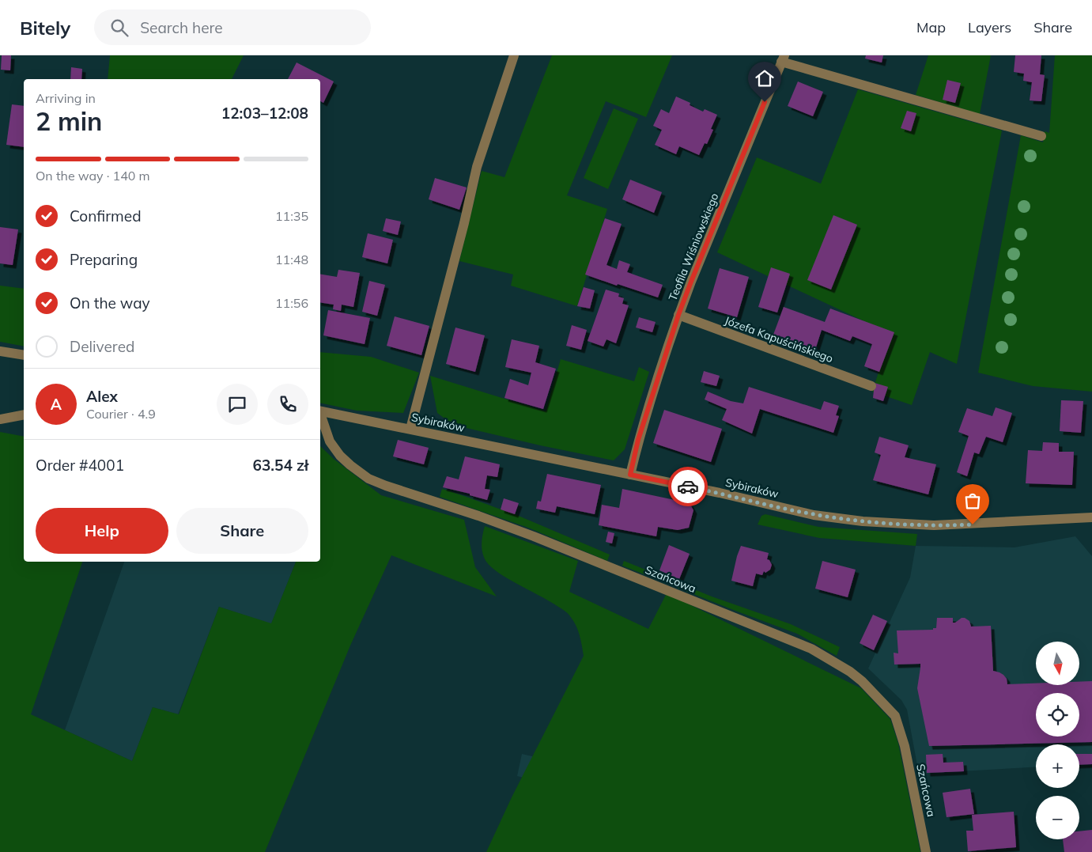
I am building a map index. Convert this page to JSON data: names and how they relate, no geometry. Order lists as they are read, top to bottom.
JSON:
{
  "streets": {
    "street": [
      "Teofila Wiśniowskiego",
      "Józefa Kapuścińskiego",
      "Sybiraków",
      "Szańcowa"
    ]
  },
  "crossings": [
    ["Teofila Wiśniowskiego", "Józefa Kapuścińskiego"],
    ["Teofila Wiśniowskiego", "Sybiraków"]
  ],
  "north": "bottom",
  "page": {
    "header": "Bitely",
    "search": "Search here",
    "nav": ["Map", "Layers", "Share"],
    "heading": ["2 min", "Arriving in", "12:03–12:08"],
    "panel": [
      "Alex",
      "Courier · 4.9",
      "Order #4001",
      "63.54 zł"
    ],
    "bar": "On the way · 140 m",
    "list": [
      ["Confirmed", "11:35"],
      ["Preparing", "11:48"],
      ["On the way", "11:56"],
      "Delivered"
    ],
    "round": "A",
    "buttons": ["Help", "Share"],
    "map_buttons": ["+", "−"]
  }
}
